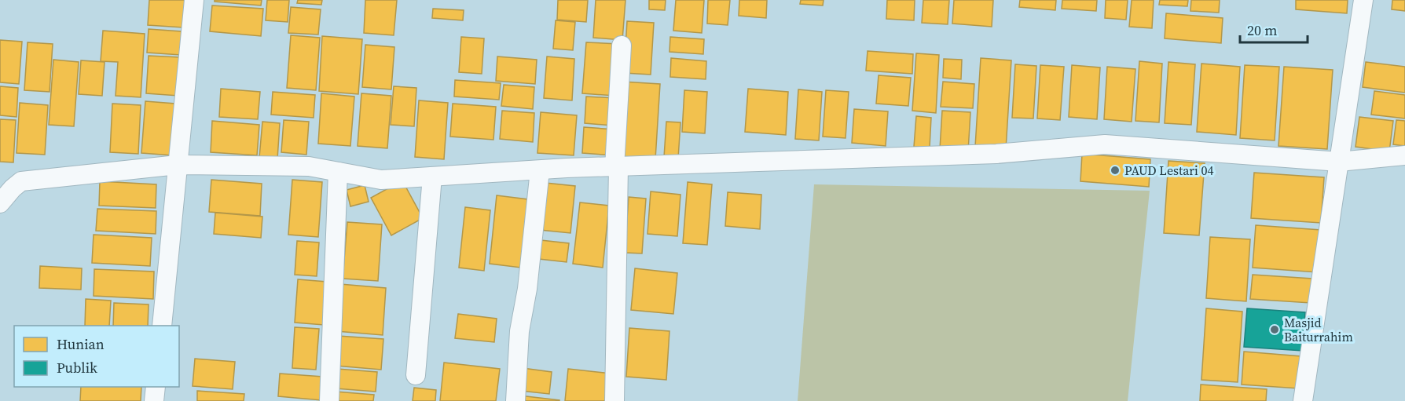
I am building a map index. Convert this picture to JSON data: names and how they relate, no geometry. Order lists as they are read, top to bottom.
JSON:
{
  "places": ["PAUD Lestari 04", "Masjid Baiturrahim"],
  "legend": ["Hunian", "Publik"],
  "scale_bar": "20 m"
}
